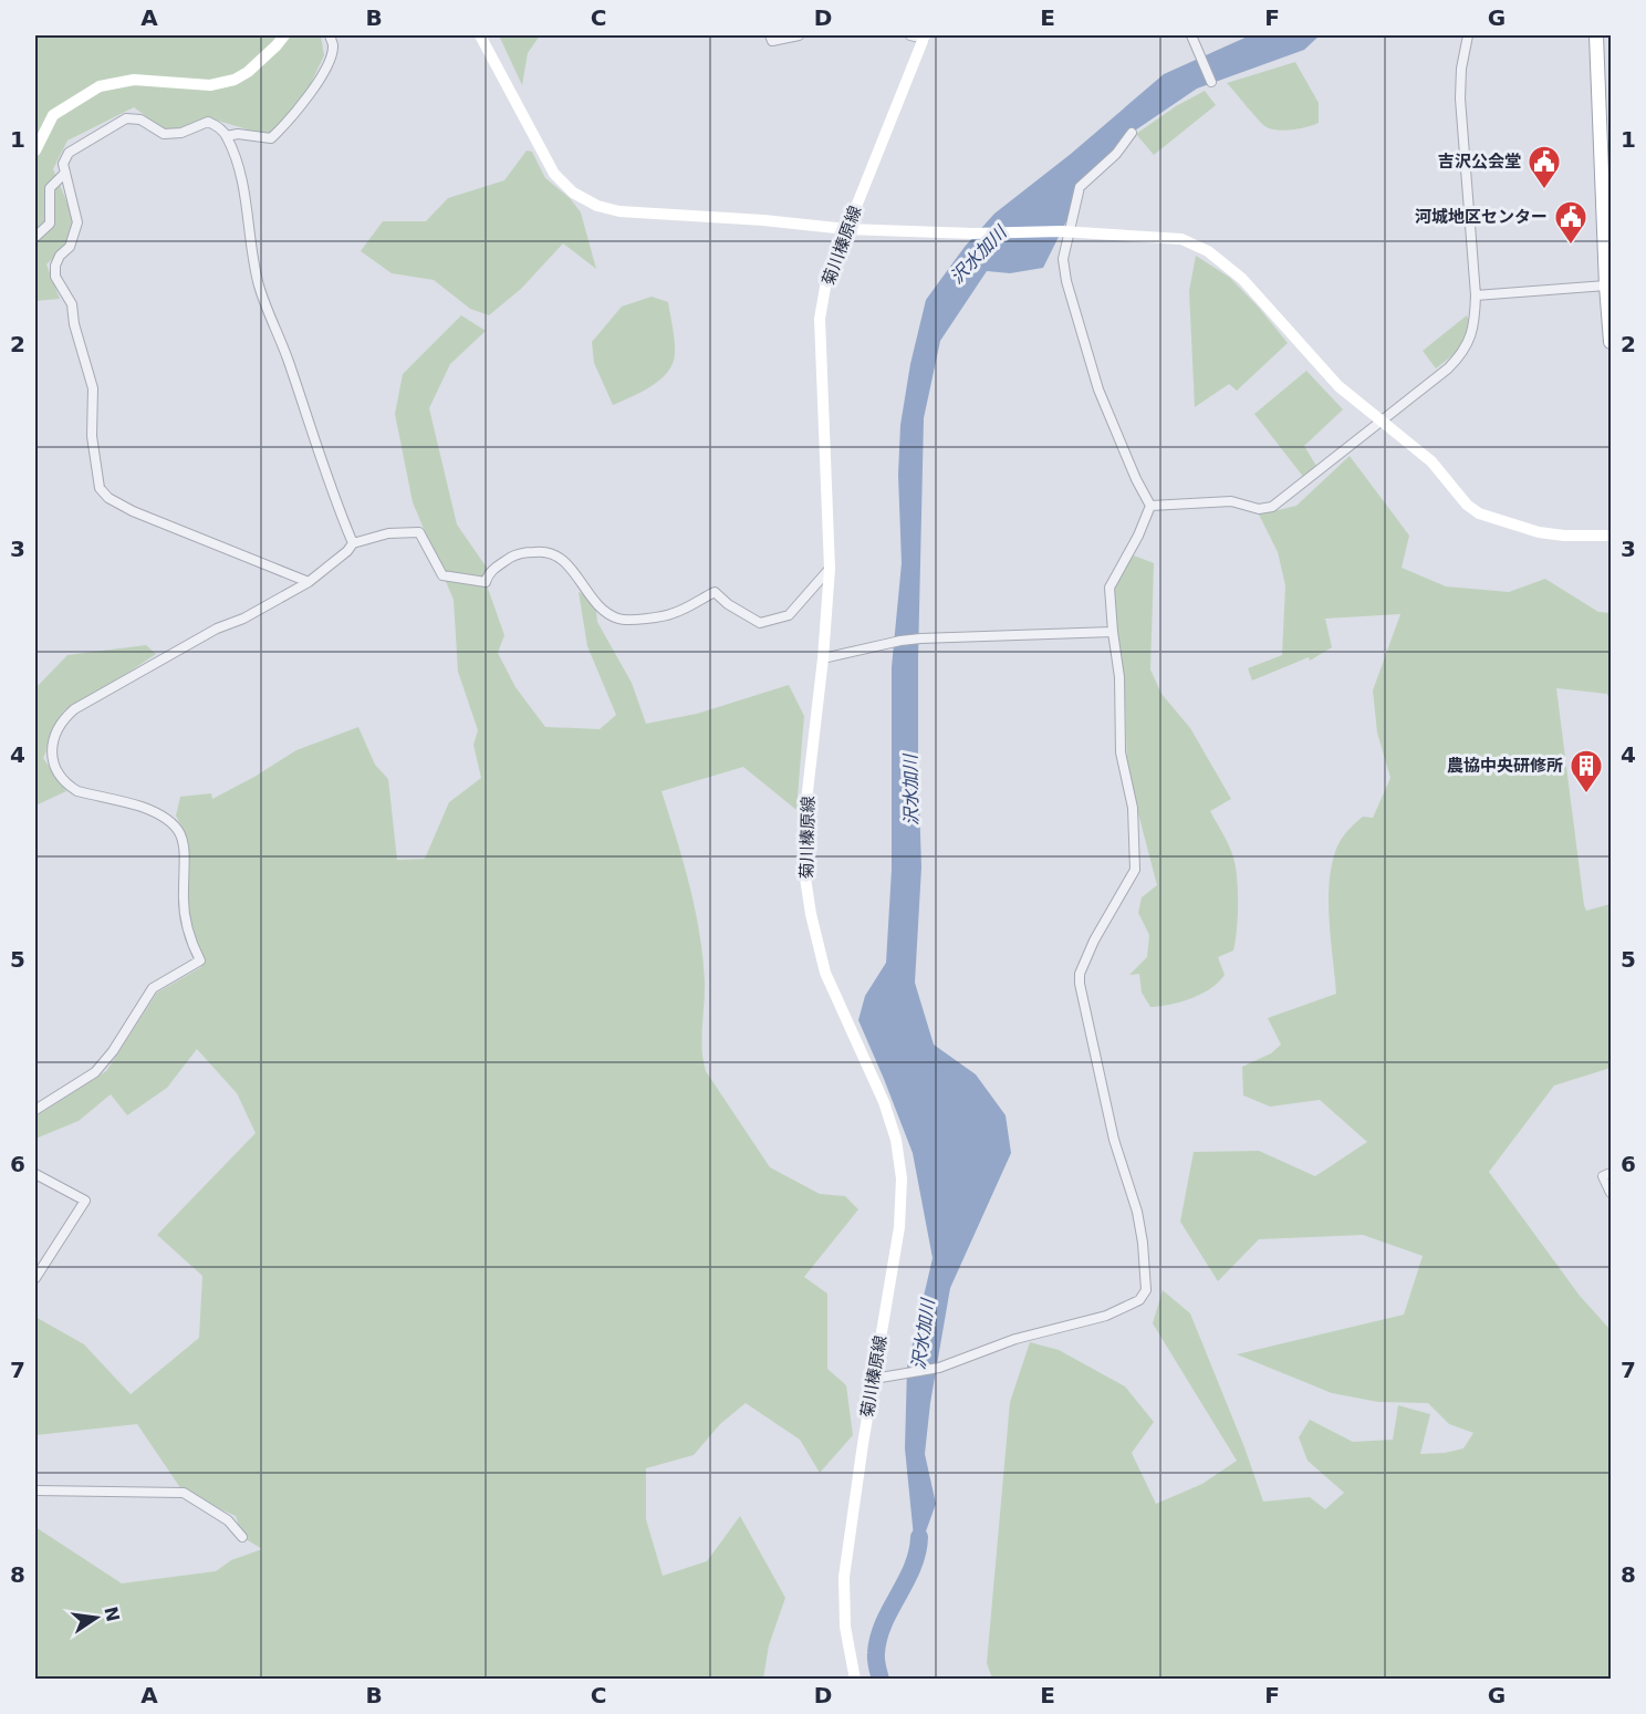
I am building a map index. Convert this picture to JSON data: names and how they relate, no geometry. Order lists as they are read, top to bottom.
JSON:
{
  "streets": {
    "main road": ["菊川榛原線"]
  },
  "water": ["沢水加川"],
  "places": {
    "public building": ["吉沢公会堂", "河城地区センター"],
    "building": ["農協中央研修所"]
  },
  "north": "right",
  "grid": {
    "columns": [
      "A",
      "B",
      "C",
      "D",
      "E",
      "F",
      "G"
    ],
    "rows": [
      "1",
      "2",
      "3",
      "4",
      "5",
      "6",
      "7",
      "8"
    ]
  }
}
